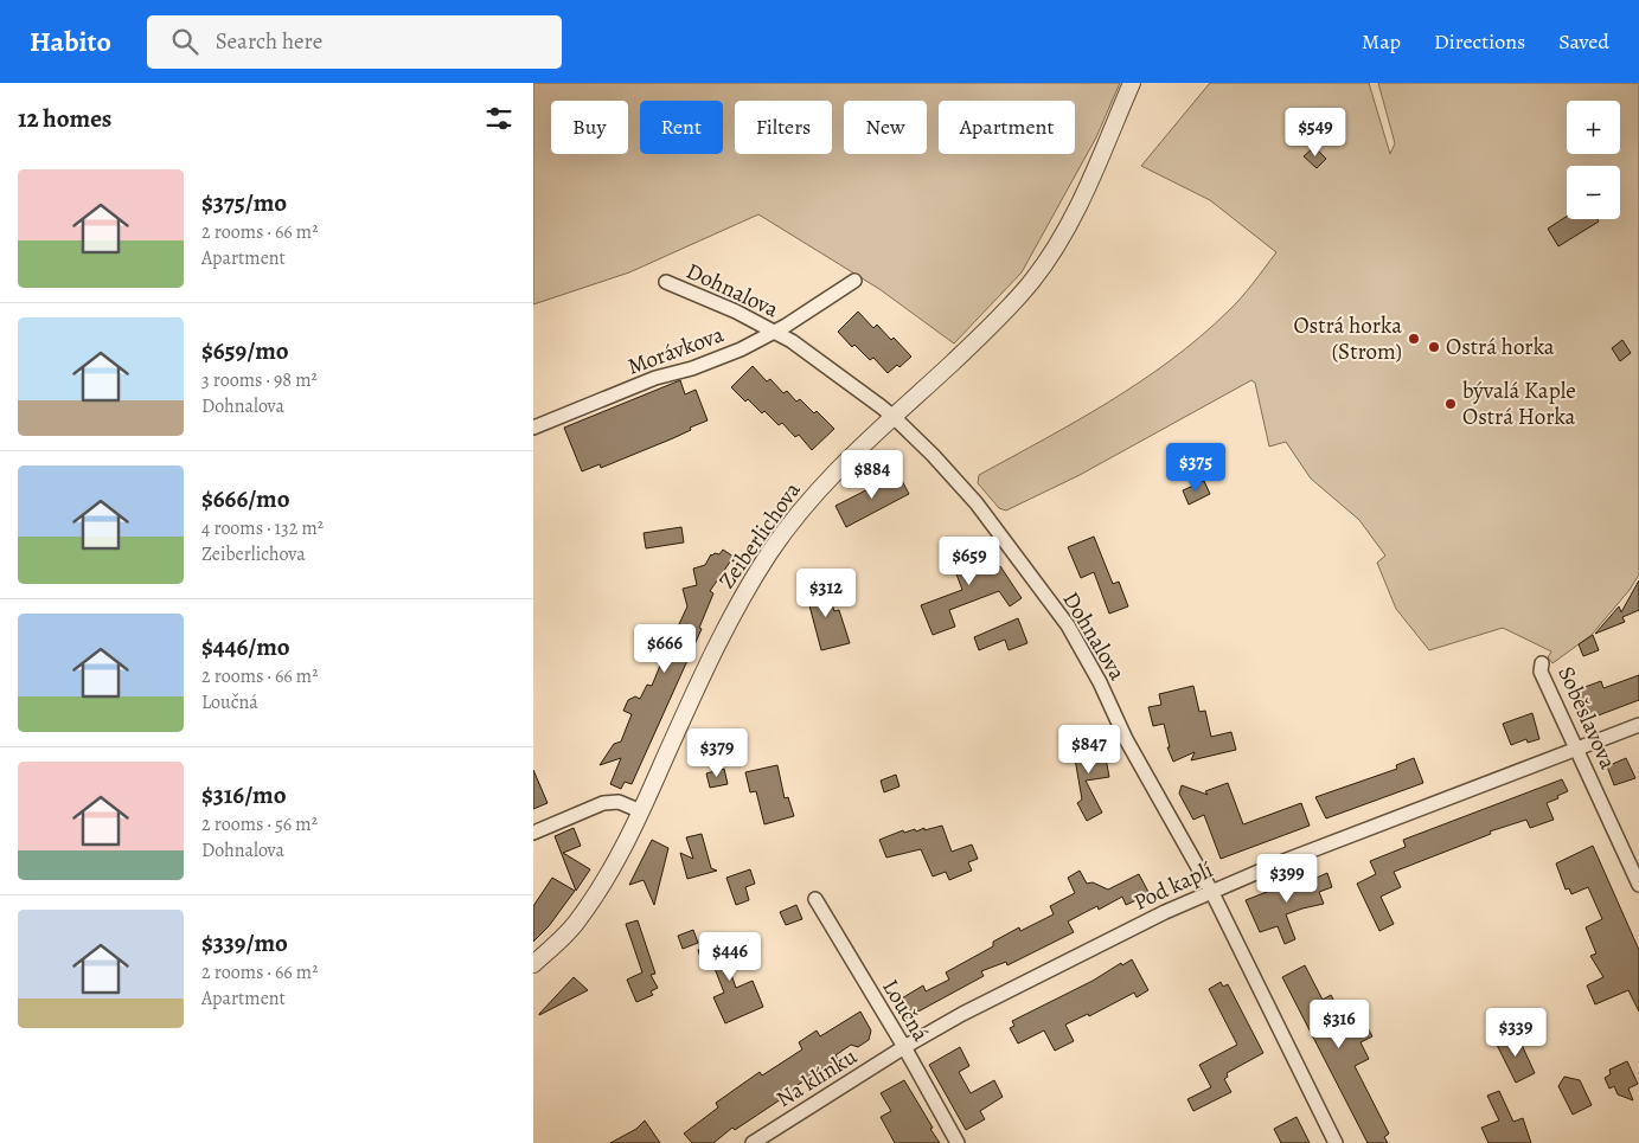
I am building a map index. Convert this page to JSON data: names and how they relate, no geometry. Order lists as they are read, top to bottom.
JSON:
{
  "streets": {
    "street": [
      "Dohnalova",
      "Morávkova",
      "Zeiberlichova",
      "Soběslavova",
      "Pod kaplí",
      "Loučná",
      "Na klínku"
    ]
  },
  "crossings": [
    ["Dohnalova", "Morávkova"],
    ["Dohnalova", "Zeiberlichova"],
    ["Dohnalova", "Pod kaplí"],
    ["Soběslavova", "Pod kaplí"],
    ["Pod kaplí", "Loučná"],
    ["Pod kaplí", "Na klínku"],
    ["Loučná", "Na klínku"]
  ],
  "places": ["Ostrá horka (Strom)", "Ostrá horka", "bývalá Kaple Ostrá Horka"],
  "page": {
    "header": "Habito",
    "search": "Search here",
    "nav": ["Map", "Directions", "Saved"],
    "heading": "12 homes",
    "map_buttons": ["+", "−"],
    "chip": [
      "Buy",
      "Rent",
      "Filters",
      "New",
      "Apartment"
    ],
    "price": [
      "$549",
      "$375",
      "$884",
      "$659",
      "$312",
      "$666",
      "$847",
      "$379",
      "$399",
      "$446",
      "$316",
      "$339"
    ],
    "list": [
      {
        "name": "$375/mo",
        "note": "2 rooms · 66 m² · Apartment"
      },
      {
        "name": "$659/mo",
        "note": "3 rooms · 98 m² · Dohnalova"
      },
      {
        "name": "$666/mo",
        "note": "4 rooms · 132 m² · Zeiberlichova"
      },
      {
        "name": "$446/mo",
        "note": "2 rooms · 66 m² · Loučná"
      },
      {
        "name": "$316/mo",
        "note": "2 rooms · 56 m² · Dohnalova"
      },
      {
        "name": "$339/mo",
        "note": "2 rooms · 66 m² · Apartment"
      }
    ]
  }
}
